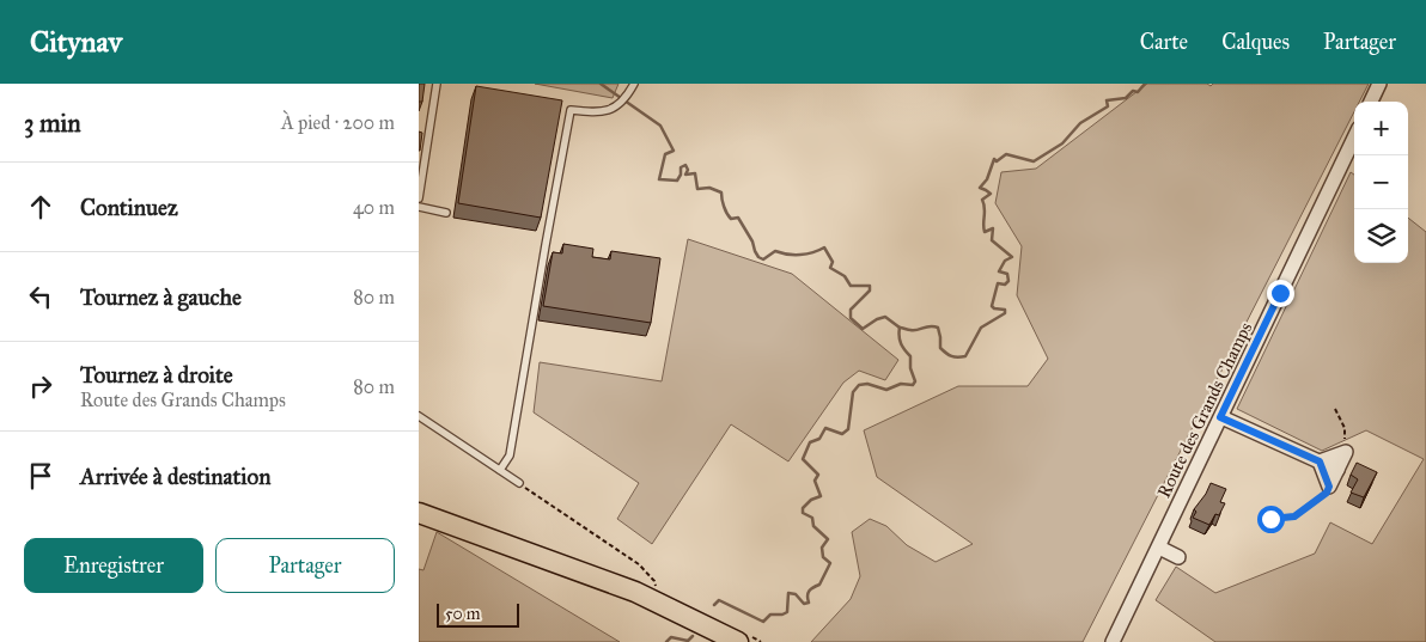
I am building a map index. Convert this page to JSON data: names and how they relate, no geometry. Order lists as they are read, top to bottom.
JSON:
{
  "streets": {
    "street": ["Route des Grands Champs"]
  },
  "scale_bar": "50 m",
  "page": {
    "header": "Citynav",
    "nav": ["Carte", "Calques", "Partager"],
    "heading": ["3 min", "À pied · 200 m"],
    "map_buttons": ["+", "−"],
    "list": [
      ["Continuez", "40 m"],
      ["Tournez à gauche", "80 m"],
      ["Tournez à droite", "Route des Grands Champs", "80 m"],
      "Arrivée à destination"
    ],
    "buttons": ["Enregistrer", "Partager"],
    "scale": "50 m"
  }
}
